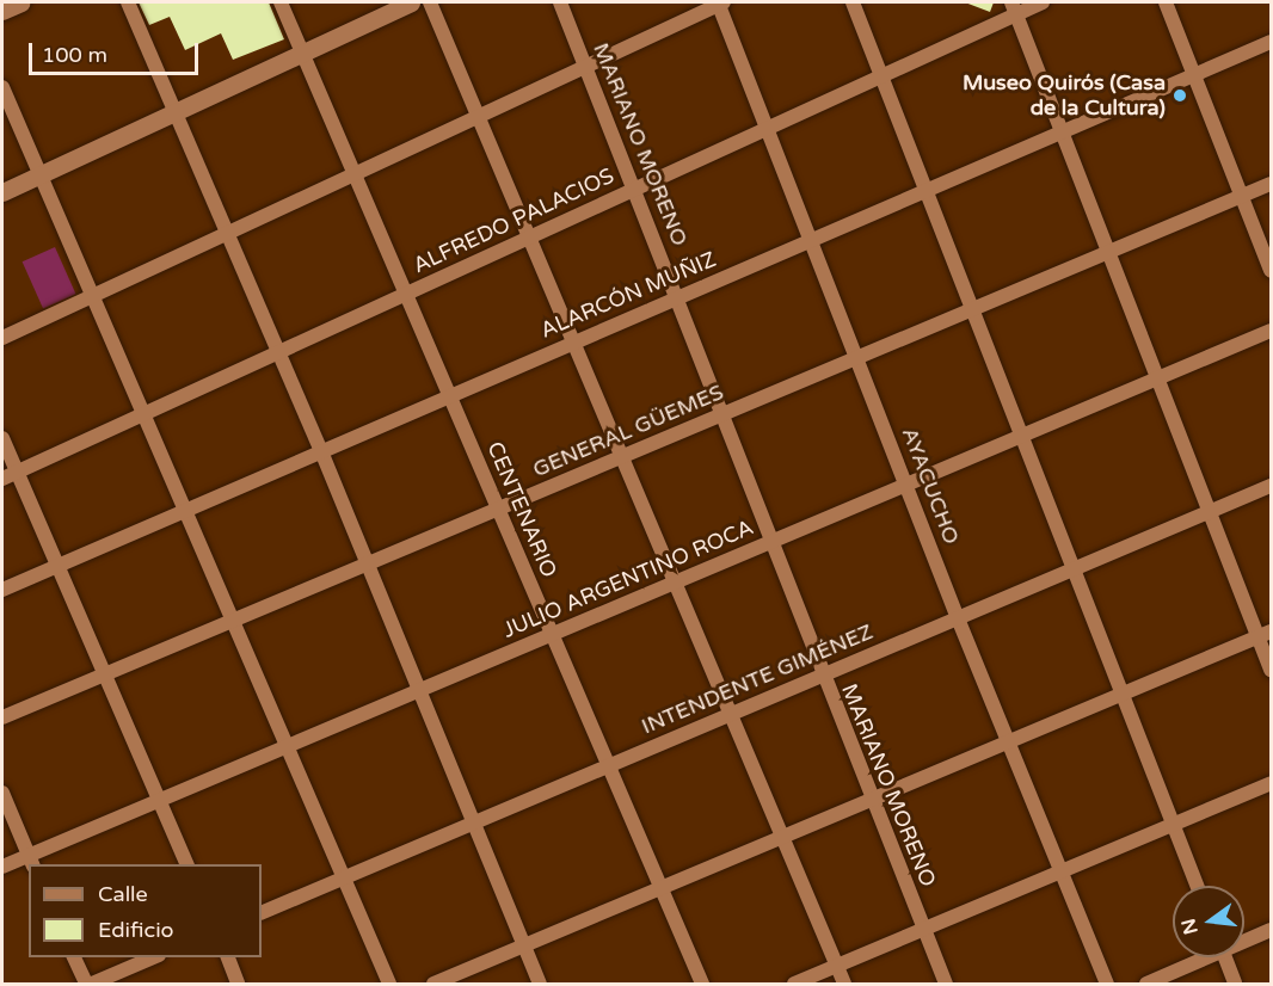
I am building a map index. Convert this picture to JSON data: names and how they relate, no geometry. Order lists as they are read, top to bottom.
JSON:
{
  "streets": {
    "street": [
      "MARIANO MORENO",
      "ALFREDO PALACIOS",
      "ALARCÓN MUÑIZ",
      "GENERAL GÜEMES",
      "AYACUCHO",
      "CENTENARIO",
      "JULIO ARGENTINO ROCA",
      "INTENDENTE GIMÉNEZ"
    ]
  },
  "crossings": [
    ["MARIANO MORENO", "ALFREDO PALACIOS"],
    ["MARIANO MORENO", "ALARCÓN MUÑIZ"],
    ["MARIANO MORENO", "GENERAL GÜEMES"],
    ["MARIANO MORENO", "JULIO ARGENTINO ROCA"],
    ["MARIANO MORENO", "INTENDENTE GIMÉNEZ"],
    ["ALFREDO PALACIOS", "AYACUCHO"],
    ["ALFREDO PALACIOS", "CENTENARIO"],
    ["ALARCÓN MUÑIZ", "AYACUCHO"],
    ["ALARCÓN MUÑIZ", "CENTENARIO"],
    ["GENERAL GÜEMES", "AYACUCHO"],
    ["GENERAL GÜEMES", "CENTENARIO"],
    ["AYACUCHO", "JULIO ARGENTINO ROCA"],
    ["AYACUCHO", "INTENDENTE GIMÉNEZ"],
    ["CENTENARIO", "JULIO ARGENTINO ROCA"],
    ["CENTENARIO", "INTENDENTE GIMÉNEZ"]
  ],
  "places": ["Museo Quirós (Casa de la Cultura)"],
  "legend": ["Calle", "Edificio"],
  "scale_bar": "100 m",
  "north": "left"
}
